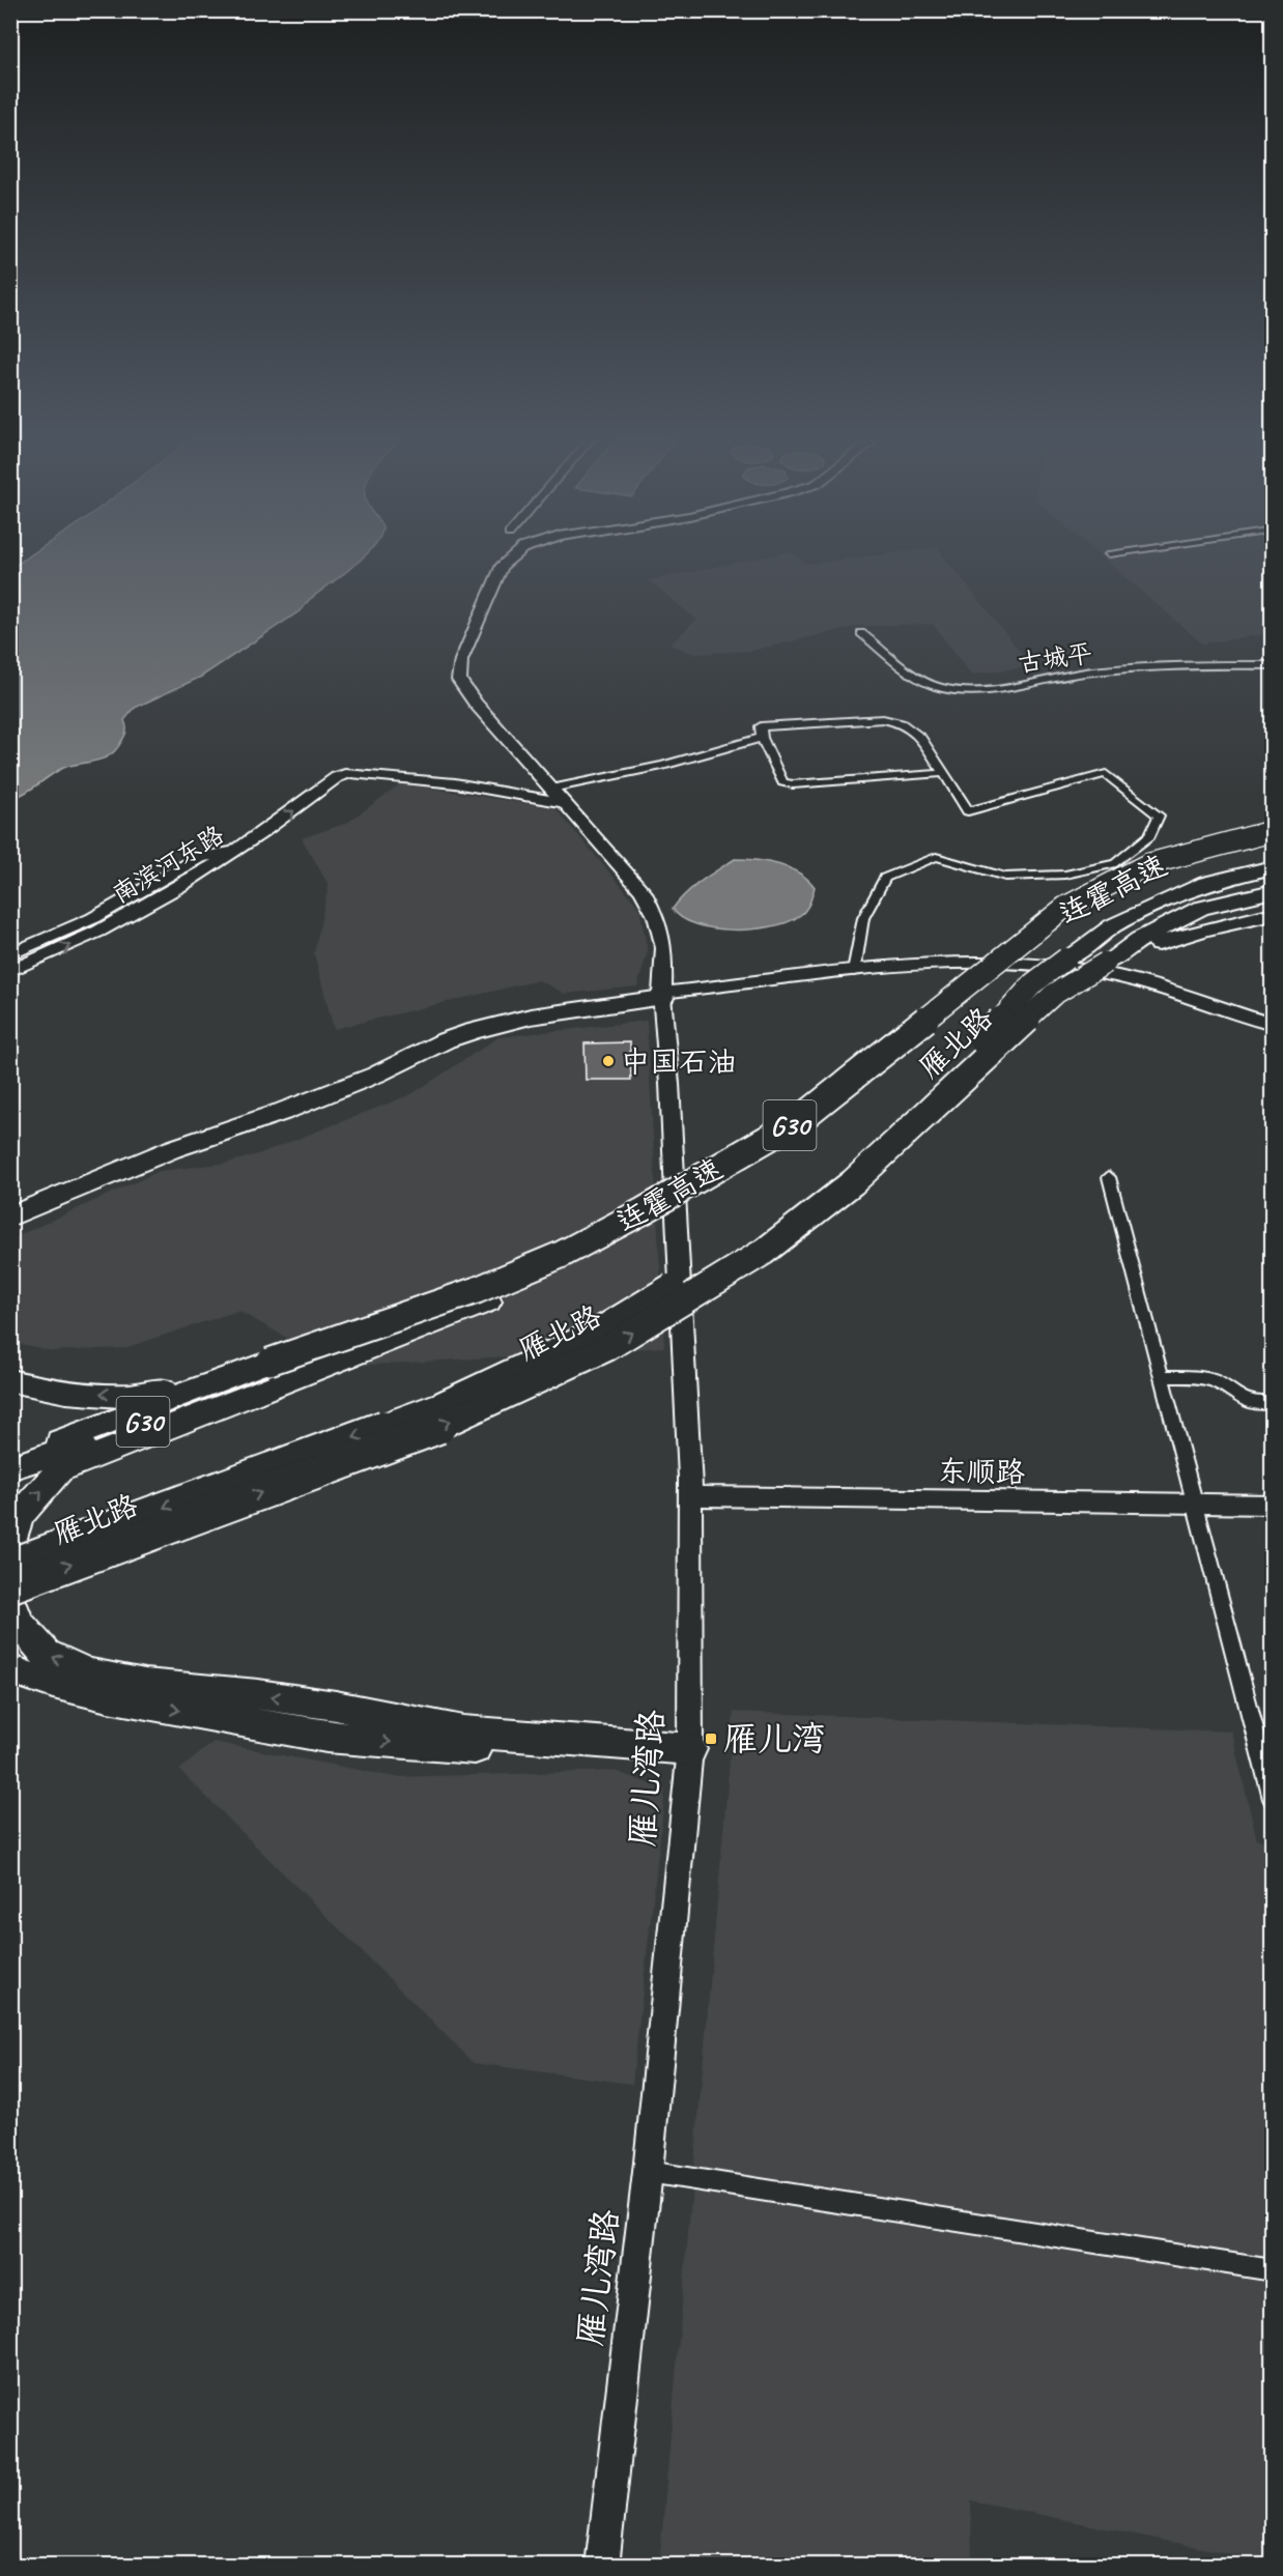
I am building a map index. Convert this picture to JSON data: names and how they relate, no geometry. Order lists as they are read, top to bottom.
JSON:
{
  "streets": {
    "highway": ["连霍高速", "雁北路", "G30"],
    "main road": ["南滨河东路", "东顺路", "雁儿湾路"],
    "street": ["古城平"]
  },
  "crossings": [
    ["南滨河东路", "雁儿湾路"],
    ["东顺路", "雁儿湾路"]
  ],
  "places": {
    "other": ["中国石油"],
    "transit": ["雁儿湾"]
  }
}
